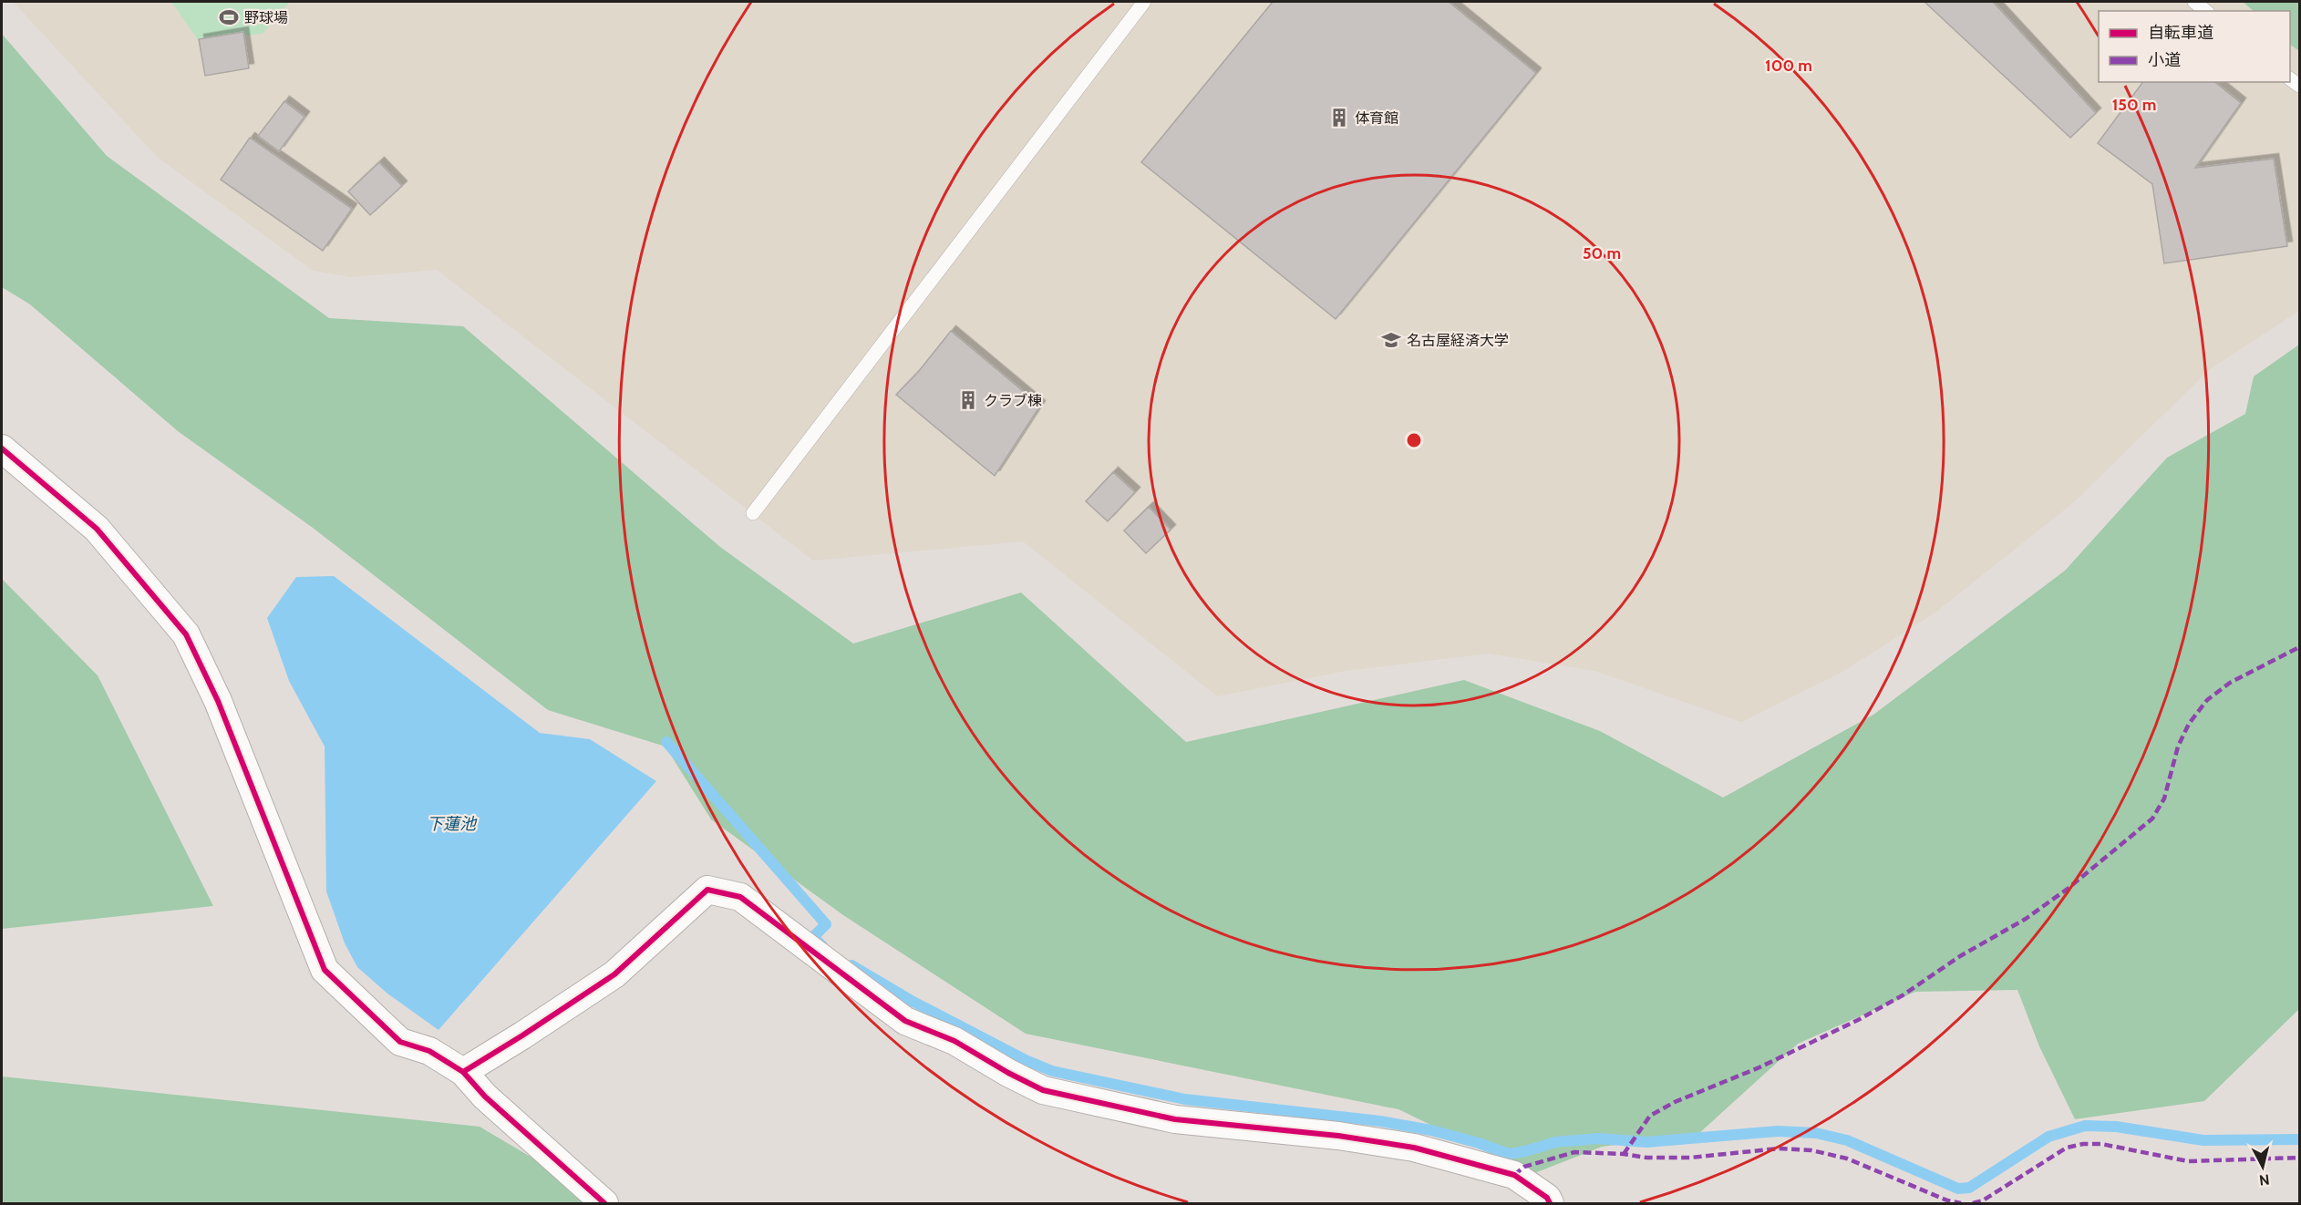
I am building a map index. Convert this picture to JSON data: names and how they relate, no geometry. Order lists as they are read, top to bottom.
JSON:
{
  "water": ["下蓮池"],
  "places": {
    "sports": ["野球場"],
    "building": ["体育館", "クラブ棟"],
    "school or university": ["名古屋経済大学"]
  },
  "legend": ["自転車道", "小道"],
  "north": "bottom",
  "rings": ["100 m", "150 m", "50 m"]
}
